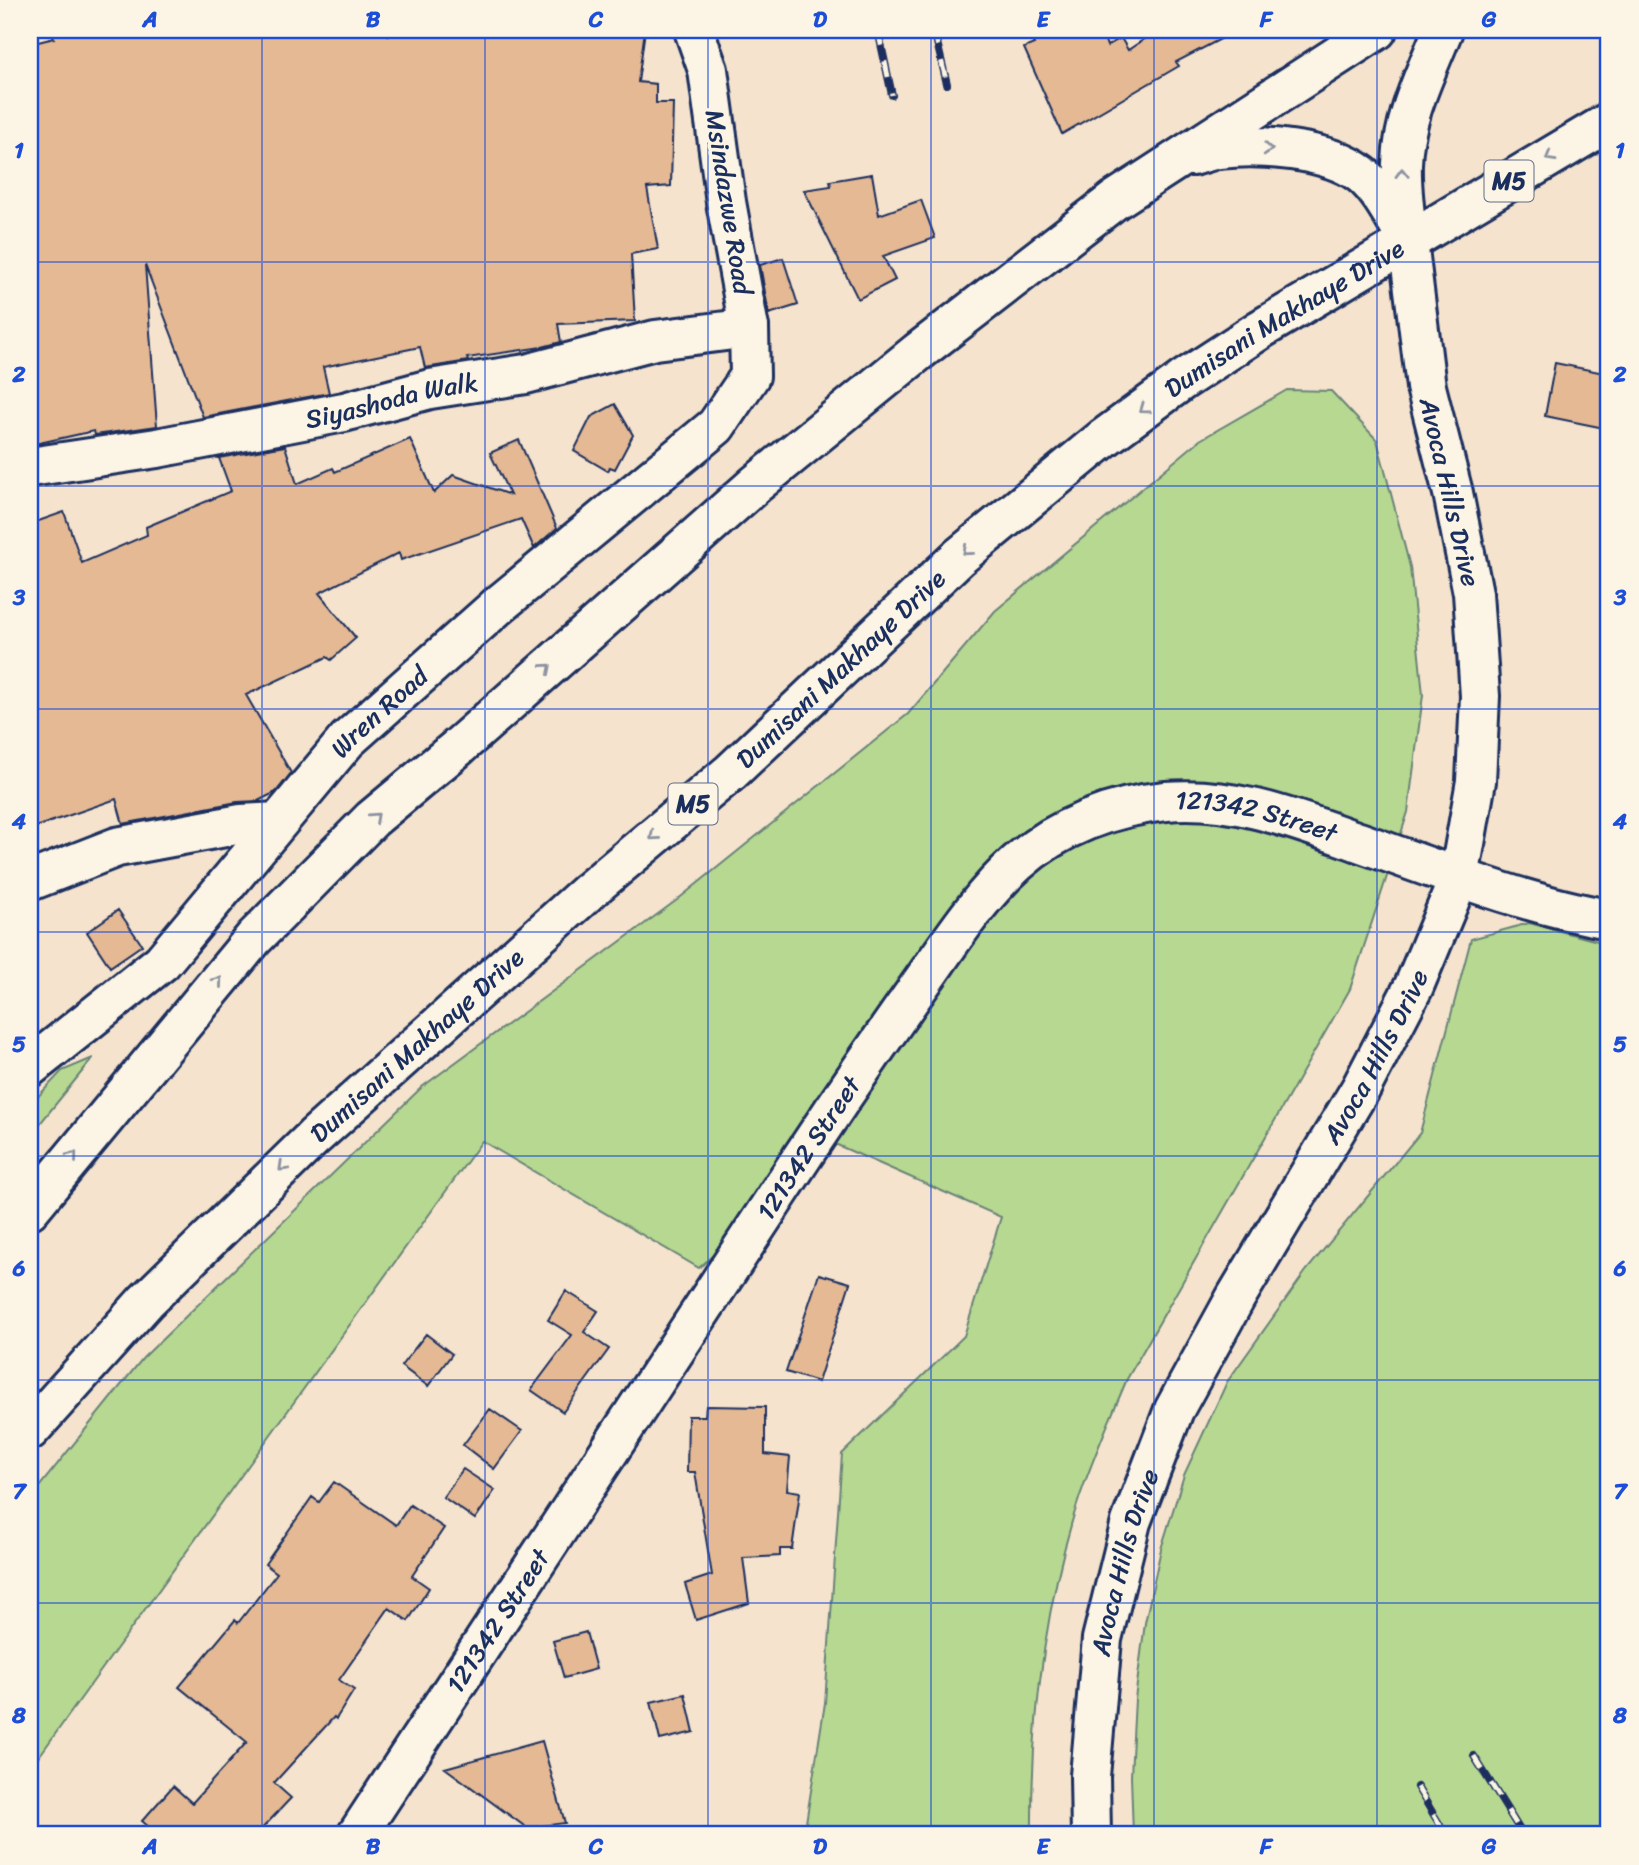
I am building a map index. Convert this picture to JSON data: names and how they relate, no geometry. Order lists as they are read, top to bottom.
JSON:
{
  "streets": {
    "street": [
      "M5",
      "Msindazwe Road",
      "Dumisani Makhaye Drive",
      "Siyashoda Walk",
      "Avoca Hills Drive",
      "Wren Road",
      "121342 Street"
    ]
  },
  "crossings": [
    ["Msindazwe Road", "Siyashoda Walk"],
    ["Msindazwe Road", "Wren Road"],
    ["Dumisani Makhaye Drive", "Avoca Hills Drive"],
    ["Avoca Hills Drive", "121342 Street"]
  ],
  "grid": {
    "columns": [
      "A",
      "B",
      "C",
      "D",
      "E",
      "F",
      "G"
    ],
    "rows": [
      "1",
      "2",
      "3",
      "4",
      "5",
      "6",
      "7",
      "8"
    ]
  }
}
